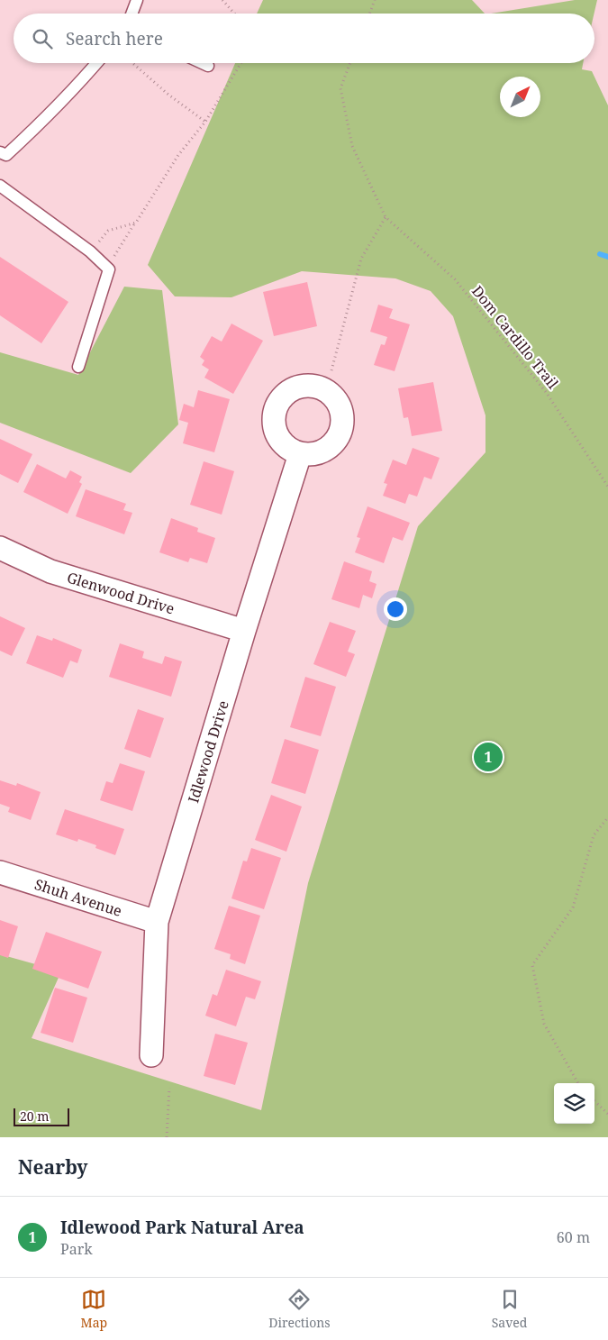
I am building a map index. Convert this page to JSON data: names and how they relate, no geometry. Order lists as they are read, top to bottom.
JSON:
{
  "streets": {
    "street": ["Glenwood Drive", "Idlewood Drive", "Shuh Avenue"],
    "path": ["Dom Cardillo Trail"]
  },
  "crossings": [
    ["Glenwood Drive", "Idlewood Drive"],
    ["Idlewood Drive", "Shuh Avenue"]
  ],
  "scale_bar": "20 m",
  "north": "top right",
  "page": {
    "search": "Search here",
    "pins": "1",
    "scale": "20 m",
    "heading": "Nearby",
    "list": [
      {
        "mark": "1",
        "name": "Idlewood Park Natural Area",
        "note": "Park",
        "value": "60 m"
      }
    ],
    "nav": ["Map", "Directions", "Saved"]
  }
}
